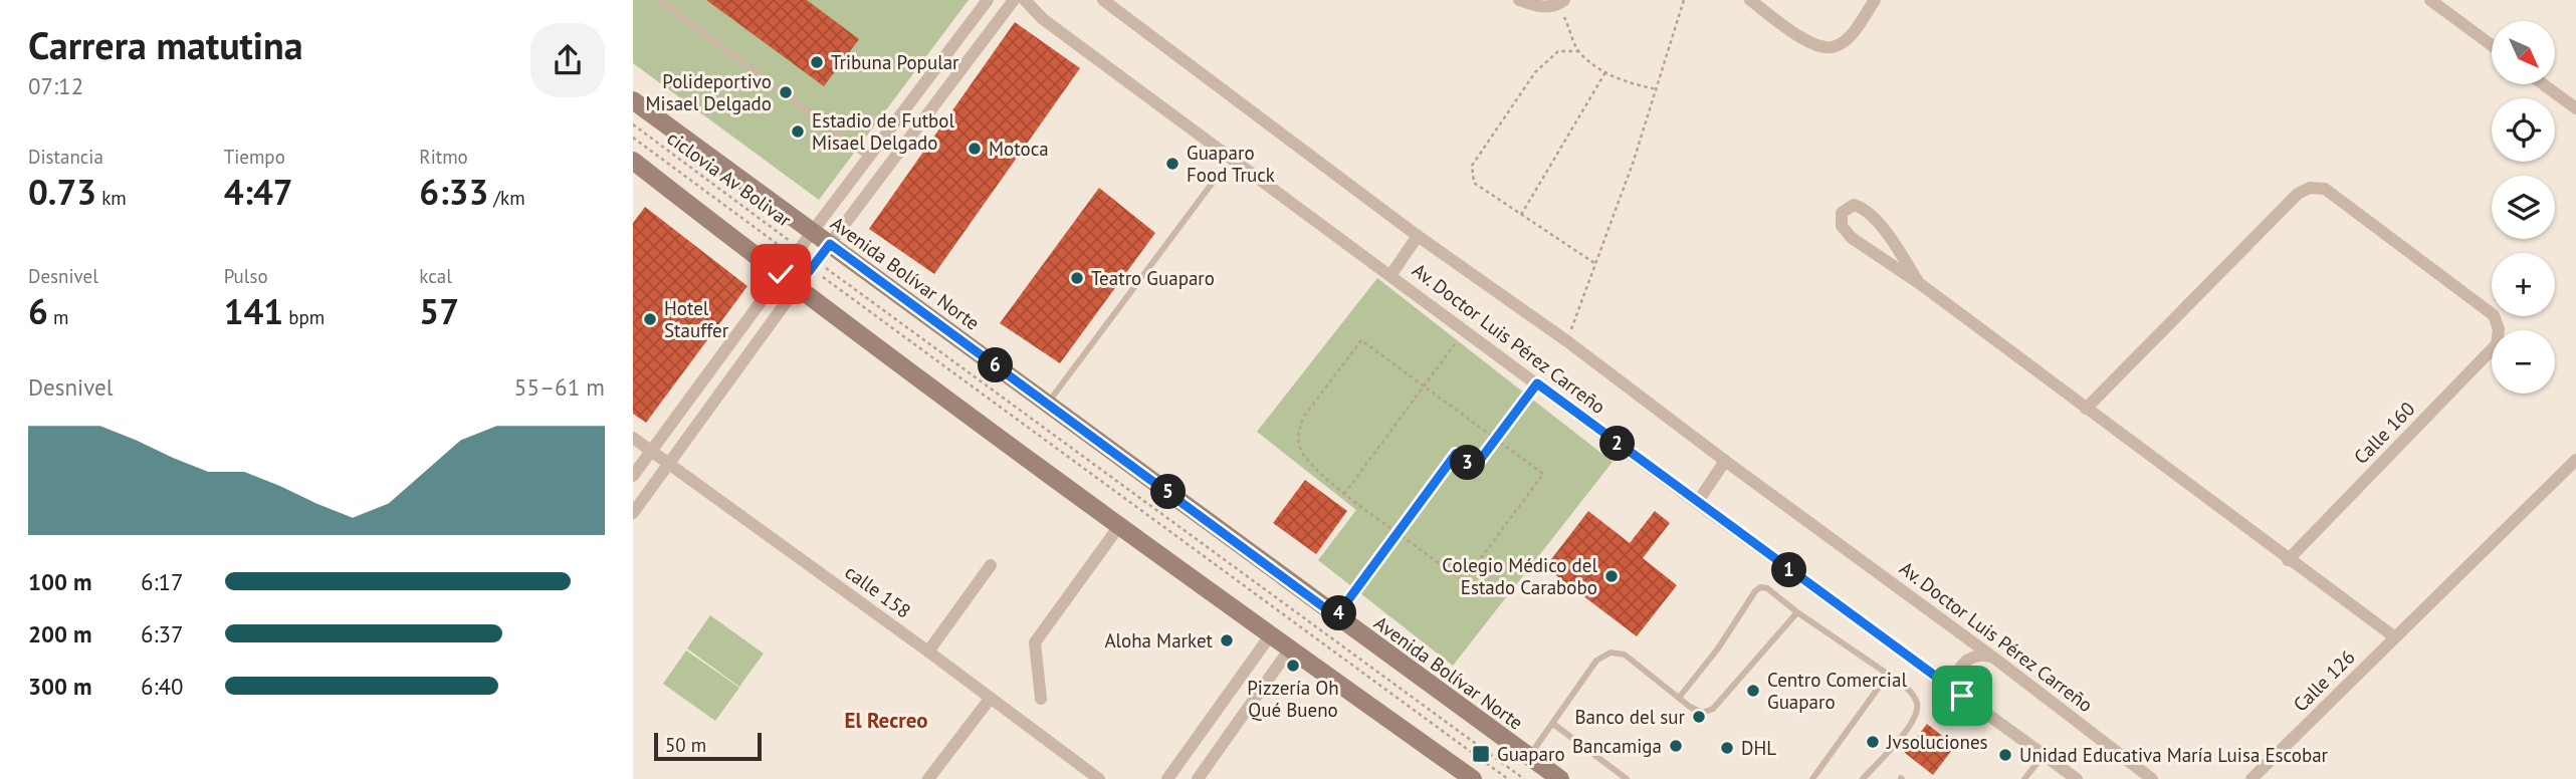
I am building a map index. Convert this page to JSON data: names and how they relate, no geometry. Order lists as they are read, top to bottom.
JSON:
{
  "streets": {
    "main road": ["Avenida Bolívar Norte"],
    "street": [
      "Av. Doctor Luis Pérez Carreño",
      "Calle 160",
      "calle 158",
      "Calle 126"
    ],
    "path": ["ciclovia Av Bolivar"]
  },
  "districts": ["El Recreo"],
  "places": {
    "other": [
      "Tribuna Popular",
      "Polideportivo Misael Delgado",
      "Estadio de Futbol Misael Delgado",
      "Motoca",
      "Guaparo Food Truck",
      "Teatro Guaparo",
      "Hotel Stauffer",
      "Colegio Médico del Estado Carabobo",
      "Aloha Market",
      "Pizzería Oh Qué Bueno",
      "Centro Comercial Guaparo",
      "Banco del sur",
      "Jvsoluciones",
      "Bancamiga",
      "DHL",
      "Unidad Educativa María Luisa Escobar"
    ],
    "transit": ["Guaparo"]
  },
  "scale_bar": "50 m",
  "north": "bottom right",
  "page": {
    "heading": ["Carrera matutina", "07:12"],
    "map_buttons": ["+", "−"],
    "stats": [
      ["Distancia", "0.73 km"],
      ["Tiempo", "4:47"],
      ["Ritmo", "6:33 /km"],
      ["Desnivel", "6 m"],
      ["Pulso", "141 bpm"],
      ["kcal", "57"]
    ],
    "pins": [
      "6",
      "2",
      "3",
      "5",
      "1",
      "4"
    ],
    "chart": ["Desnivel", "55–61 m"],
    "list": [
      {
        "name": "100 m",
        "note": "6:17"
      },
      {
        "name": "200 m",
        "note": "6:37"
      },
      {
        "name": "300 m",
        "note": "6:40"
      }
    ],
    "scale": "50 m"
  }
}
